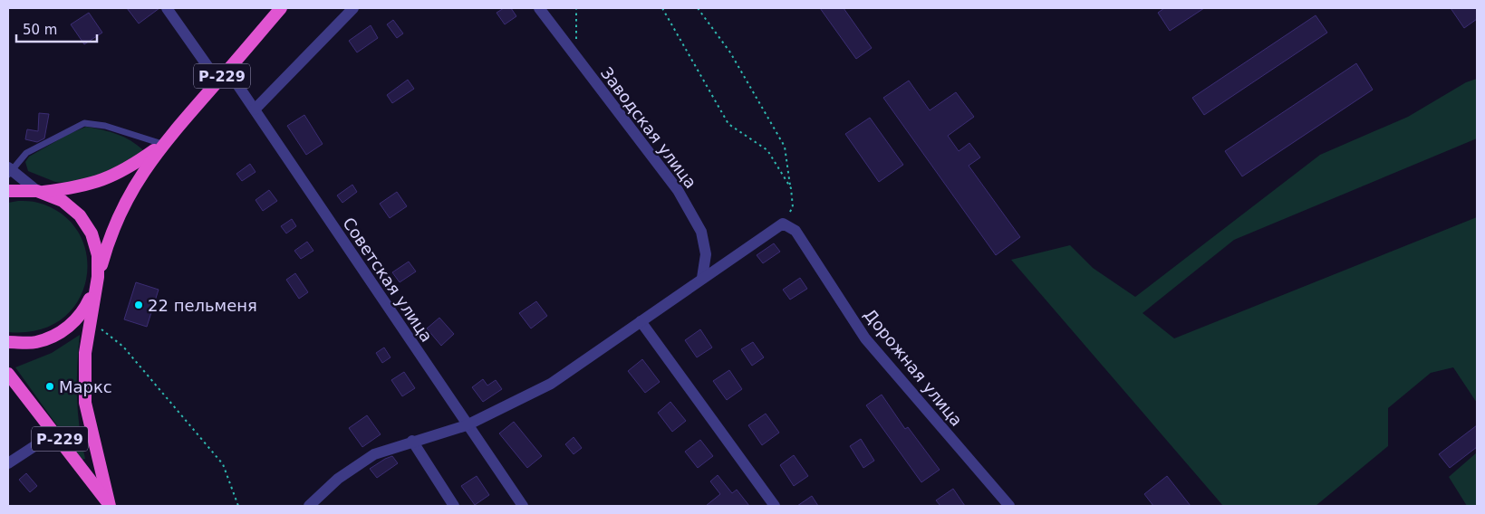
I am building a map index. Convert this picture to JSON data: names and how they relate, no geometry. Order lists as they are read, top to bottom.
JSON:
{
  "streets": {
    "highway": ["Р-229"],
    "street": ["Заводская улица", "Советская улица", "Дорожная улица"]
  },
  "crossings": [
    ["Р-229", "Советская улица"]
  ],
  "places": ["22 пельменя", "Маркс"],
  "scale_bar": "50 m"
}
